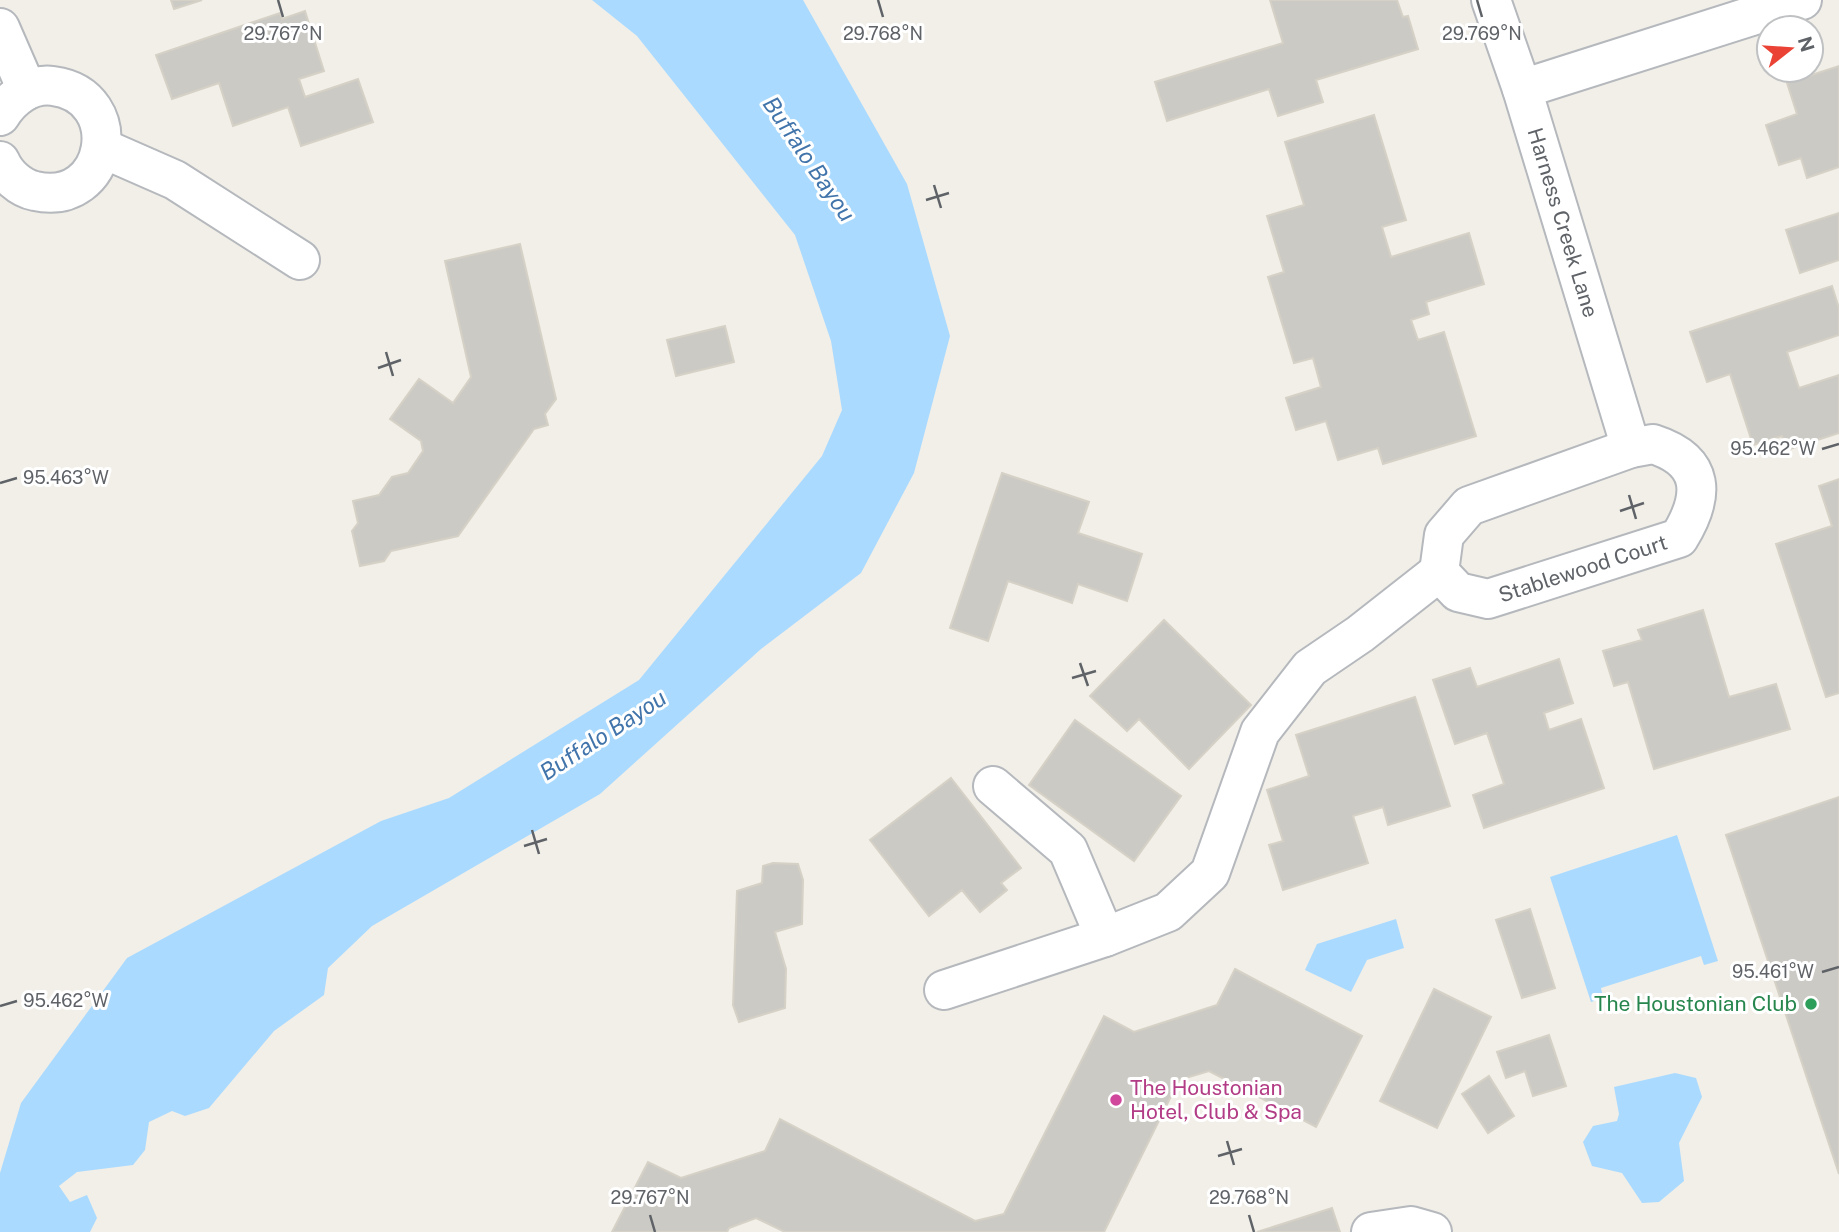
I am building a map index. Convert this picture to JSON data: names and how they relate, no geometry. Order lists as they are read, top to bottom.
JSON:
{
  "streets": {
    "street": ["Harness Creek Lane", "Stablewood Court"]
  },
  "crossings": [
    ["Harness Creek Lane", "Stablewood Court"]
  ],
  "water": ["Buffalo Bayou"],
  "places": ["The Houstonian Club", "The Houstonian Hotel, Club & Spa"],
  "north": "right",
  "coordinates": [
    "29.767°N",
    "29.768°N",
    "29.769°N",
    "95.462°W",
    "95.463°W",
    "95.461°W"
  ]
}
